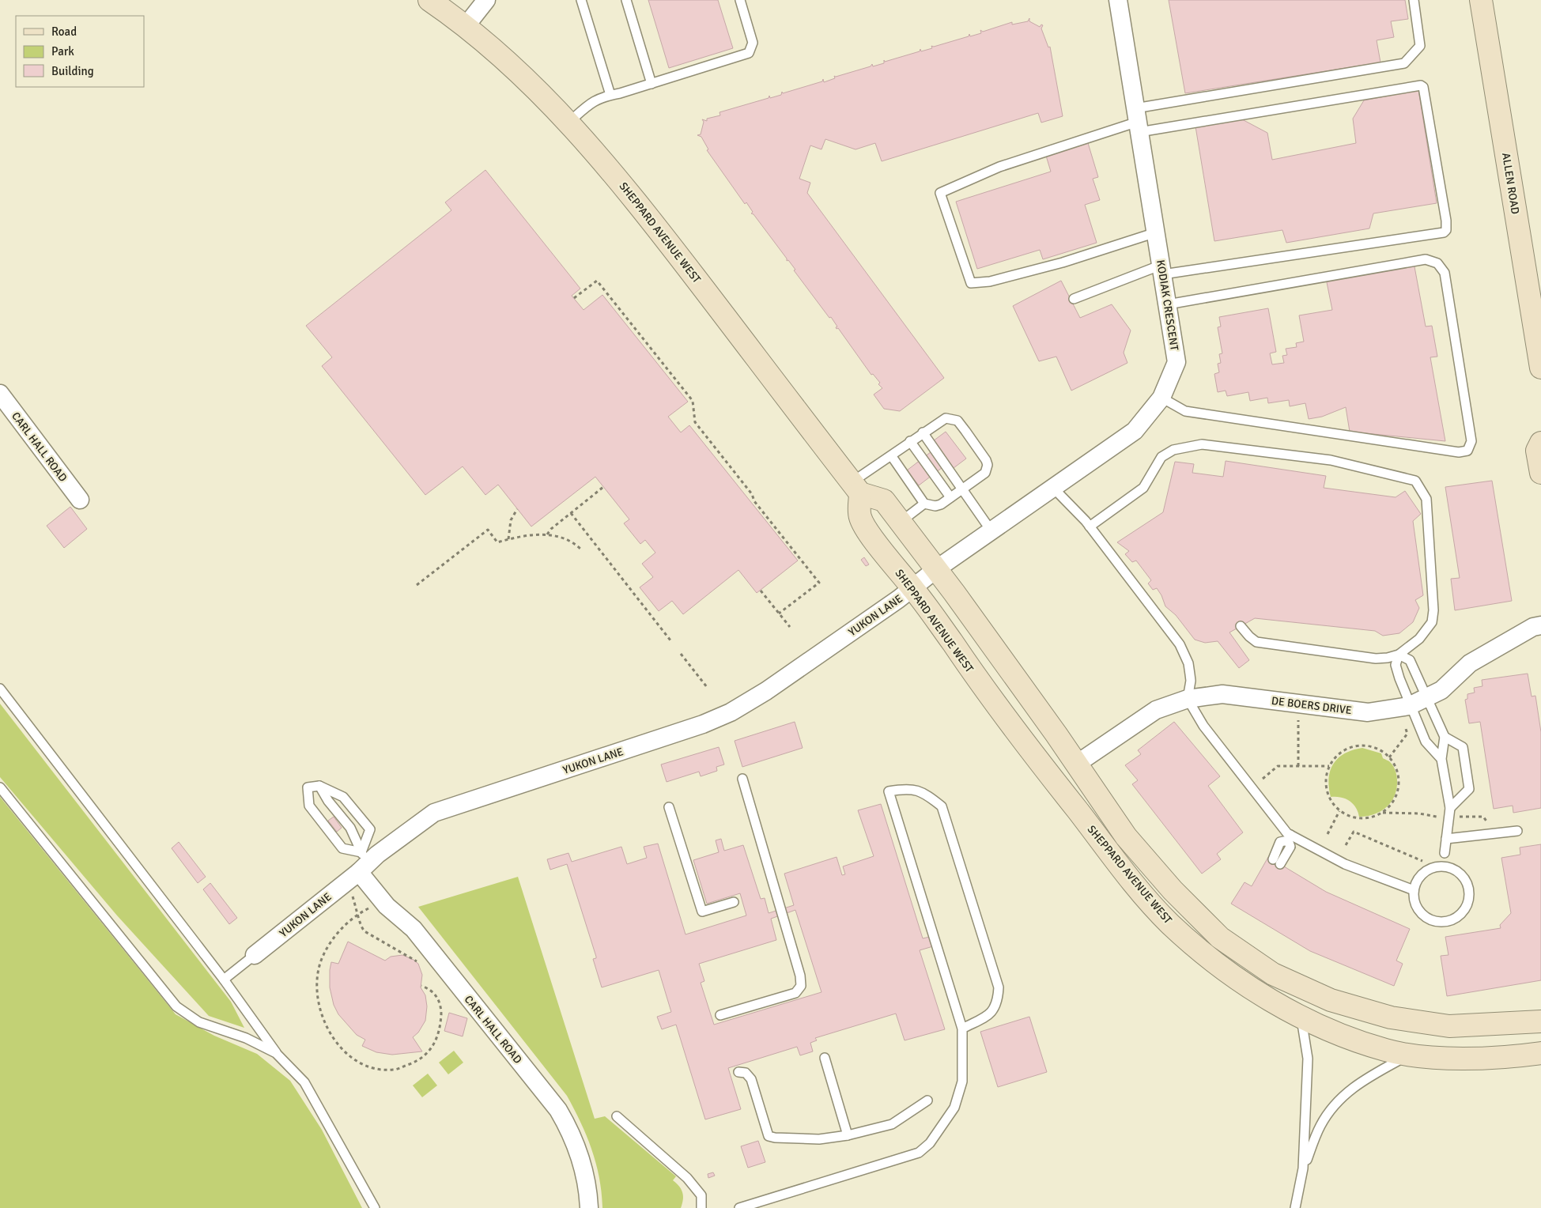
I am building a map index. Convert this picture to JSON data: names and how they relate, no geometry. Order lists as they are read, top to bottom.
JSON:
{
  "streets": {
    "main road": ["ALLEN ROAD", "SHEPPARD AVENUE WEST"],
    "street": [
      "KODIAK CRESCENT",
      "CARL HALL ROAD",
      "YUKON LANE",
      "DE BOERS DRIVE"
    ]
  },
  "crossings": [
    ["SHEPPARD AVENUE WEST", "KODIAK CRESCENT"],
    ["SHEPPARD AVENUE WEST", "YUKON LANE"],
    ["SHEPPARD AVENUE WEST", "DE BOERS DRIVE"],
    ["KODIAK CRESCENT", "YUKON LANE"],
    ["CARL HALL ROAD", "YUKON LANE"]
  ],
  "legend": ["Road", "Park", "Building"]
}
